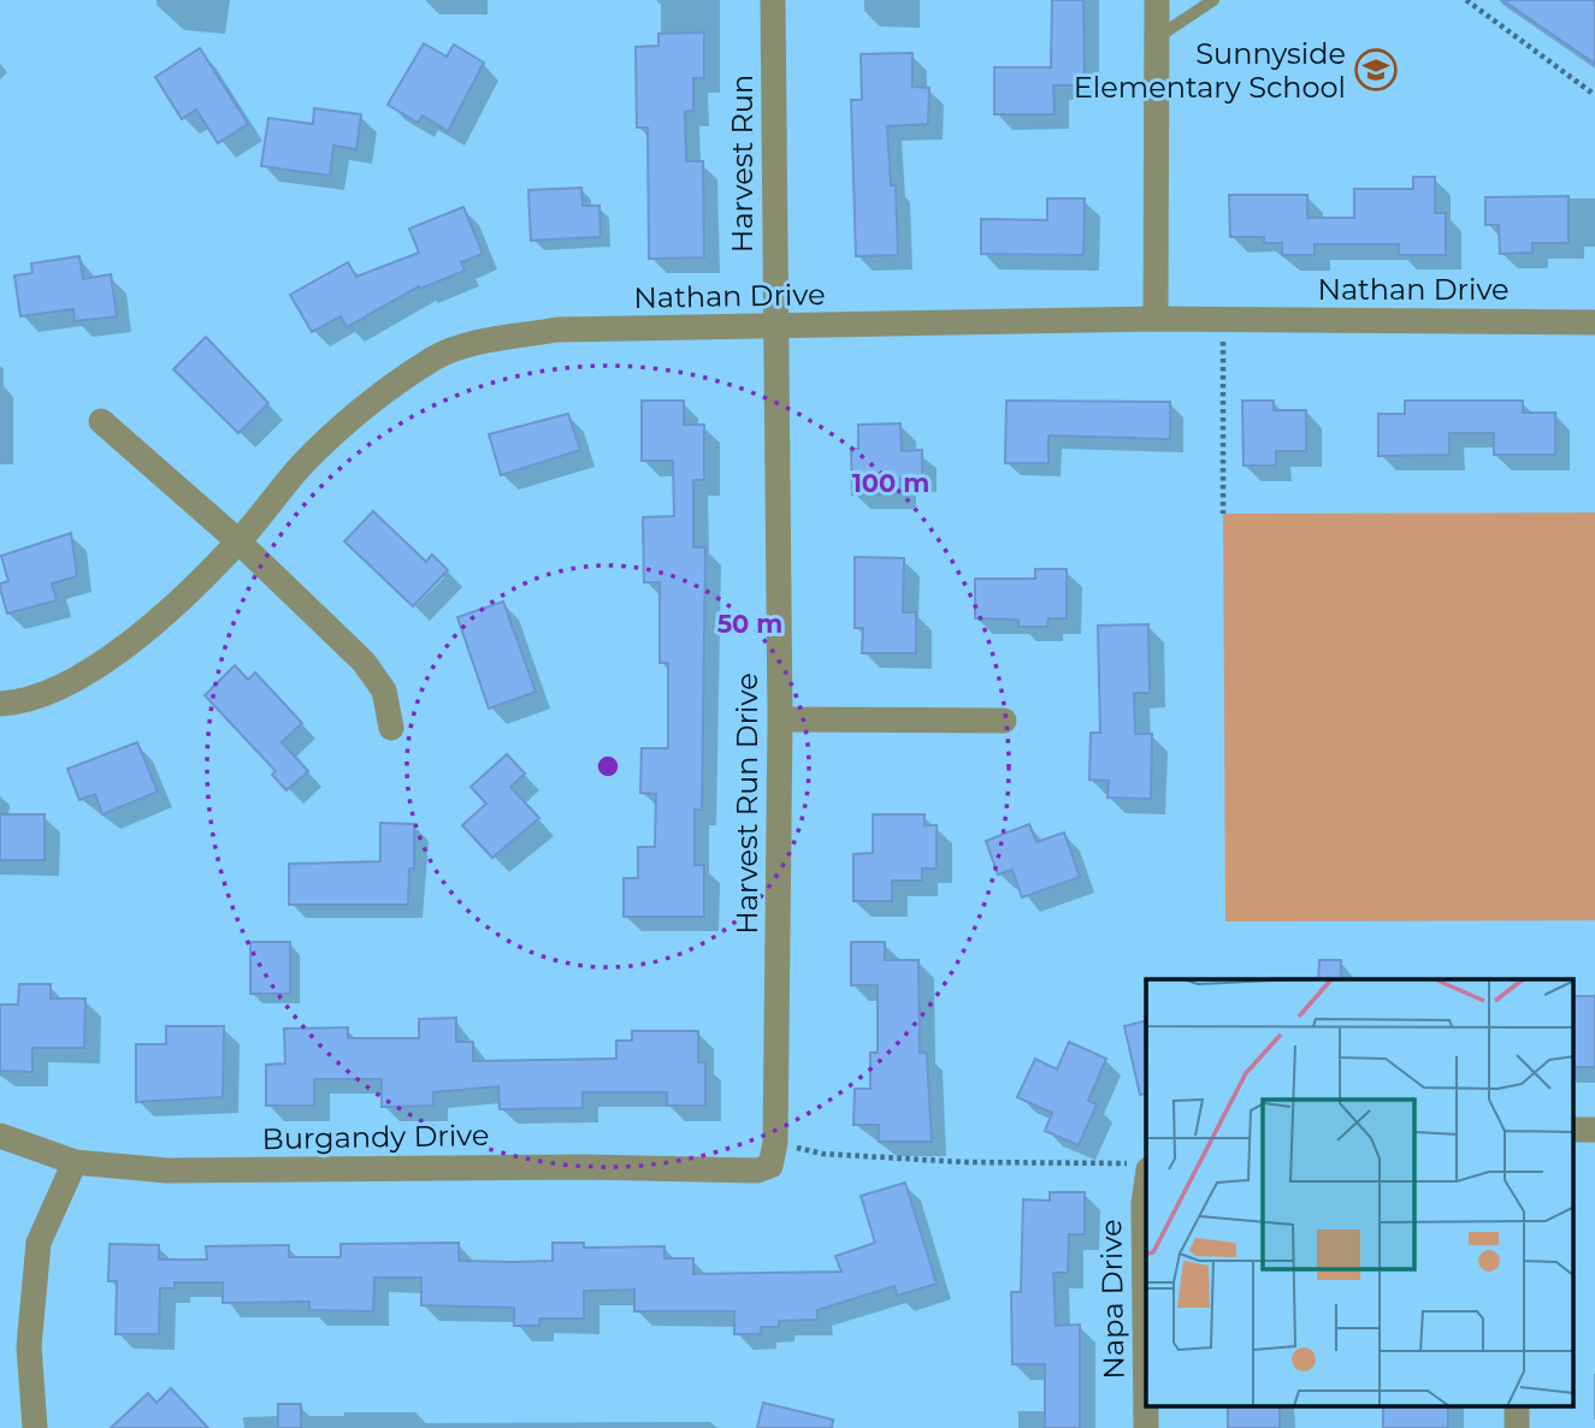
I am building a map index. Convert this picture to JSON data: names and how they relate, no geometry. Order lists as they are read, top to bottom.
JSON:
{
  "streets": {
    "street": [
      "Harvest Run",
      "Nathan Drive",
      "Harvest Run Drive",
      "Burgandy Drive",
      "Napa Drive"
    ]
  },
  "crossings": [
    ["Harvest Run", "Nathan Drive"],
    ["Harvest Run", "Harvest Run Drive"],
    ["Nathan Drive", "Harvest Run Drive"],
    ["Harvest Run Drive", "Burgandy Drive"]
  ],
  "places": {
    "school or university": ["Sunnyside Elementary School"]
  },
  "rings": ["100 m", "50 m"]
}
